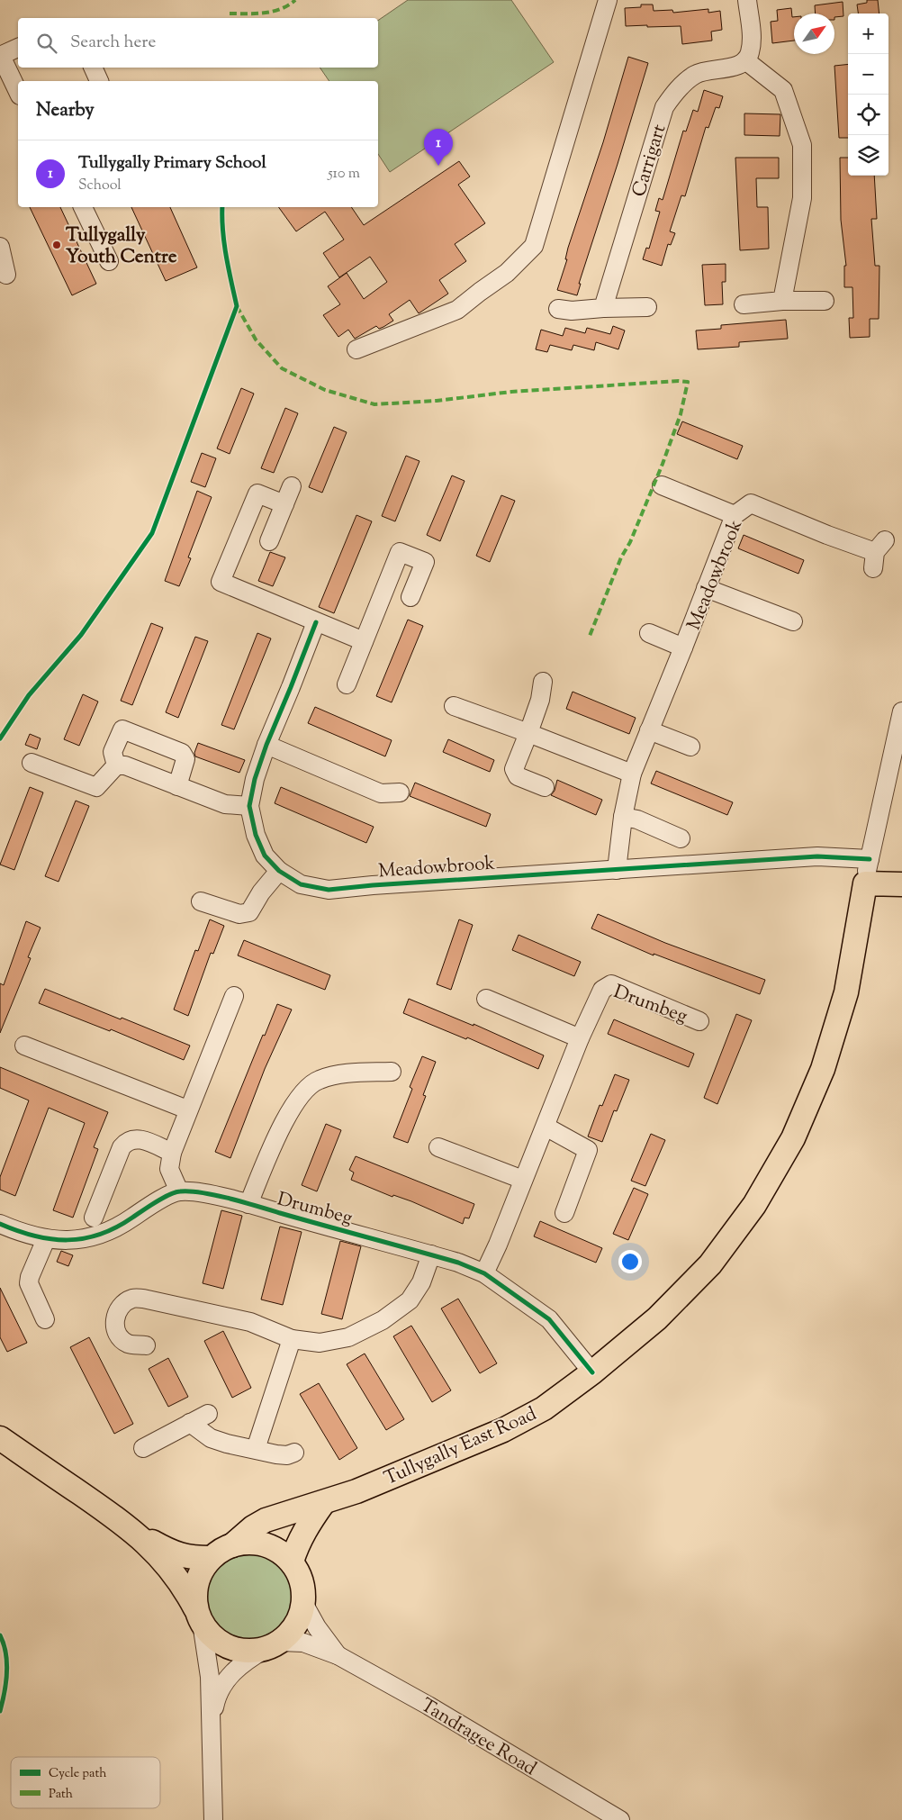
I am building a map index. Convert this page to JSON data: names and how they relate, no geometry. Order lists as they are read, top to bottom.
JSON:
{
  "streets": {
    "main road": ["Tullygally East Road"],
    "street": [
      "Carrigart",
      "Meadowbrook",
      "Drumbeg",
      "Tandragee Road"
    ]
  },
  "crossings": [
    ["Meadowbrook", "Tullygally East Road"],
    ["Drumbeg", "Tullygally East Road"],
    ["Tullygally East Road", "Tandragee Road"]
  ],
  "places": ["Tullygally Youth Centre"],
  "legend": ["Cycle path", "Path"],
  "north": "top right",
  "page": {
    "map_buttons": ["+", "−"],
    "search": "Search here",
    "heading": "Nearby",
    "pins": "1",
    "list": [
      {
        "mark": "1",
        "name": "Tullygally Primary School",
        "note": "School",
        "value": "510 m"
      }
    ]
  }
}
